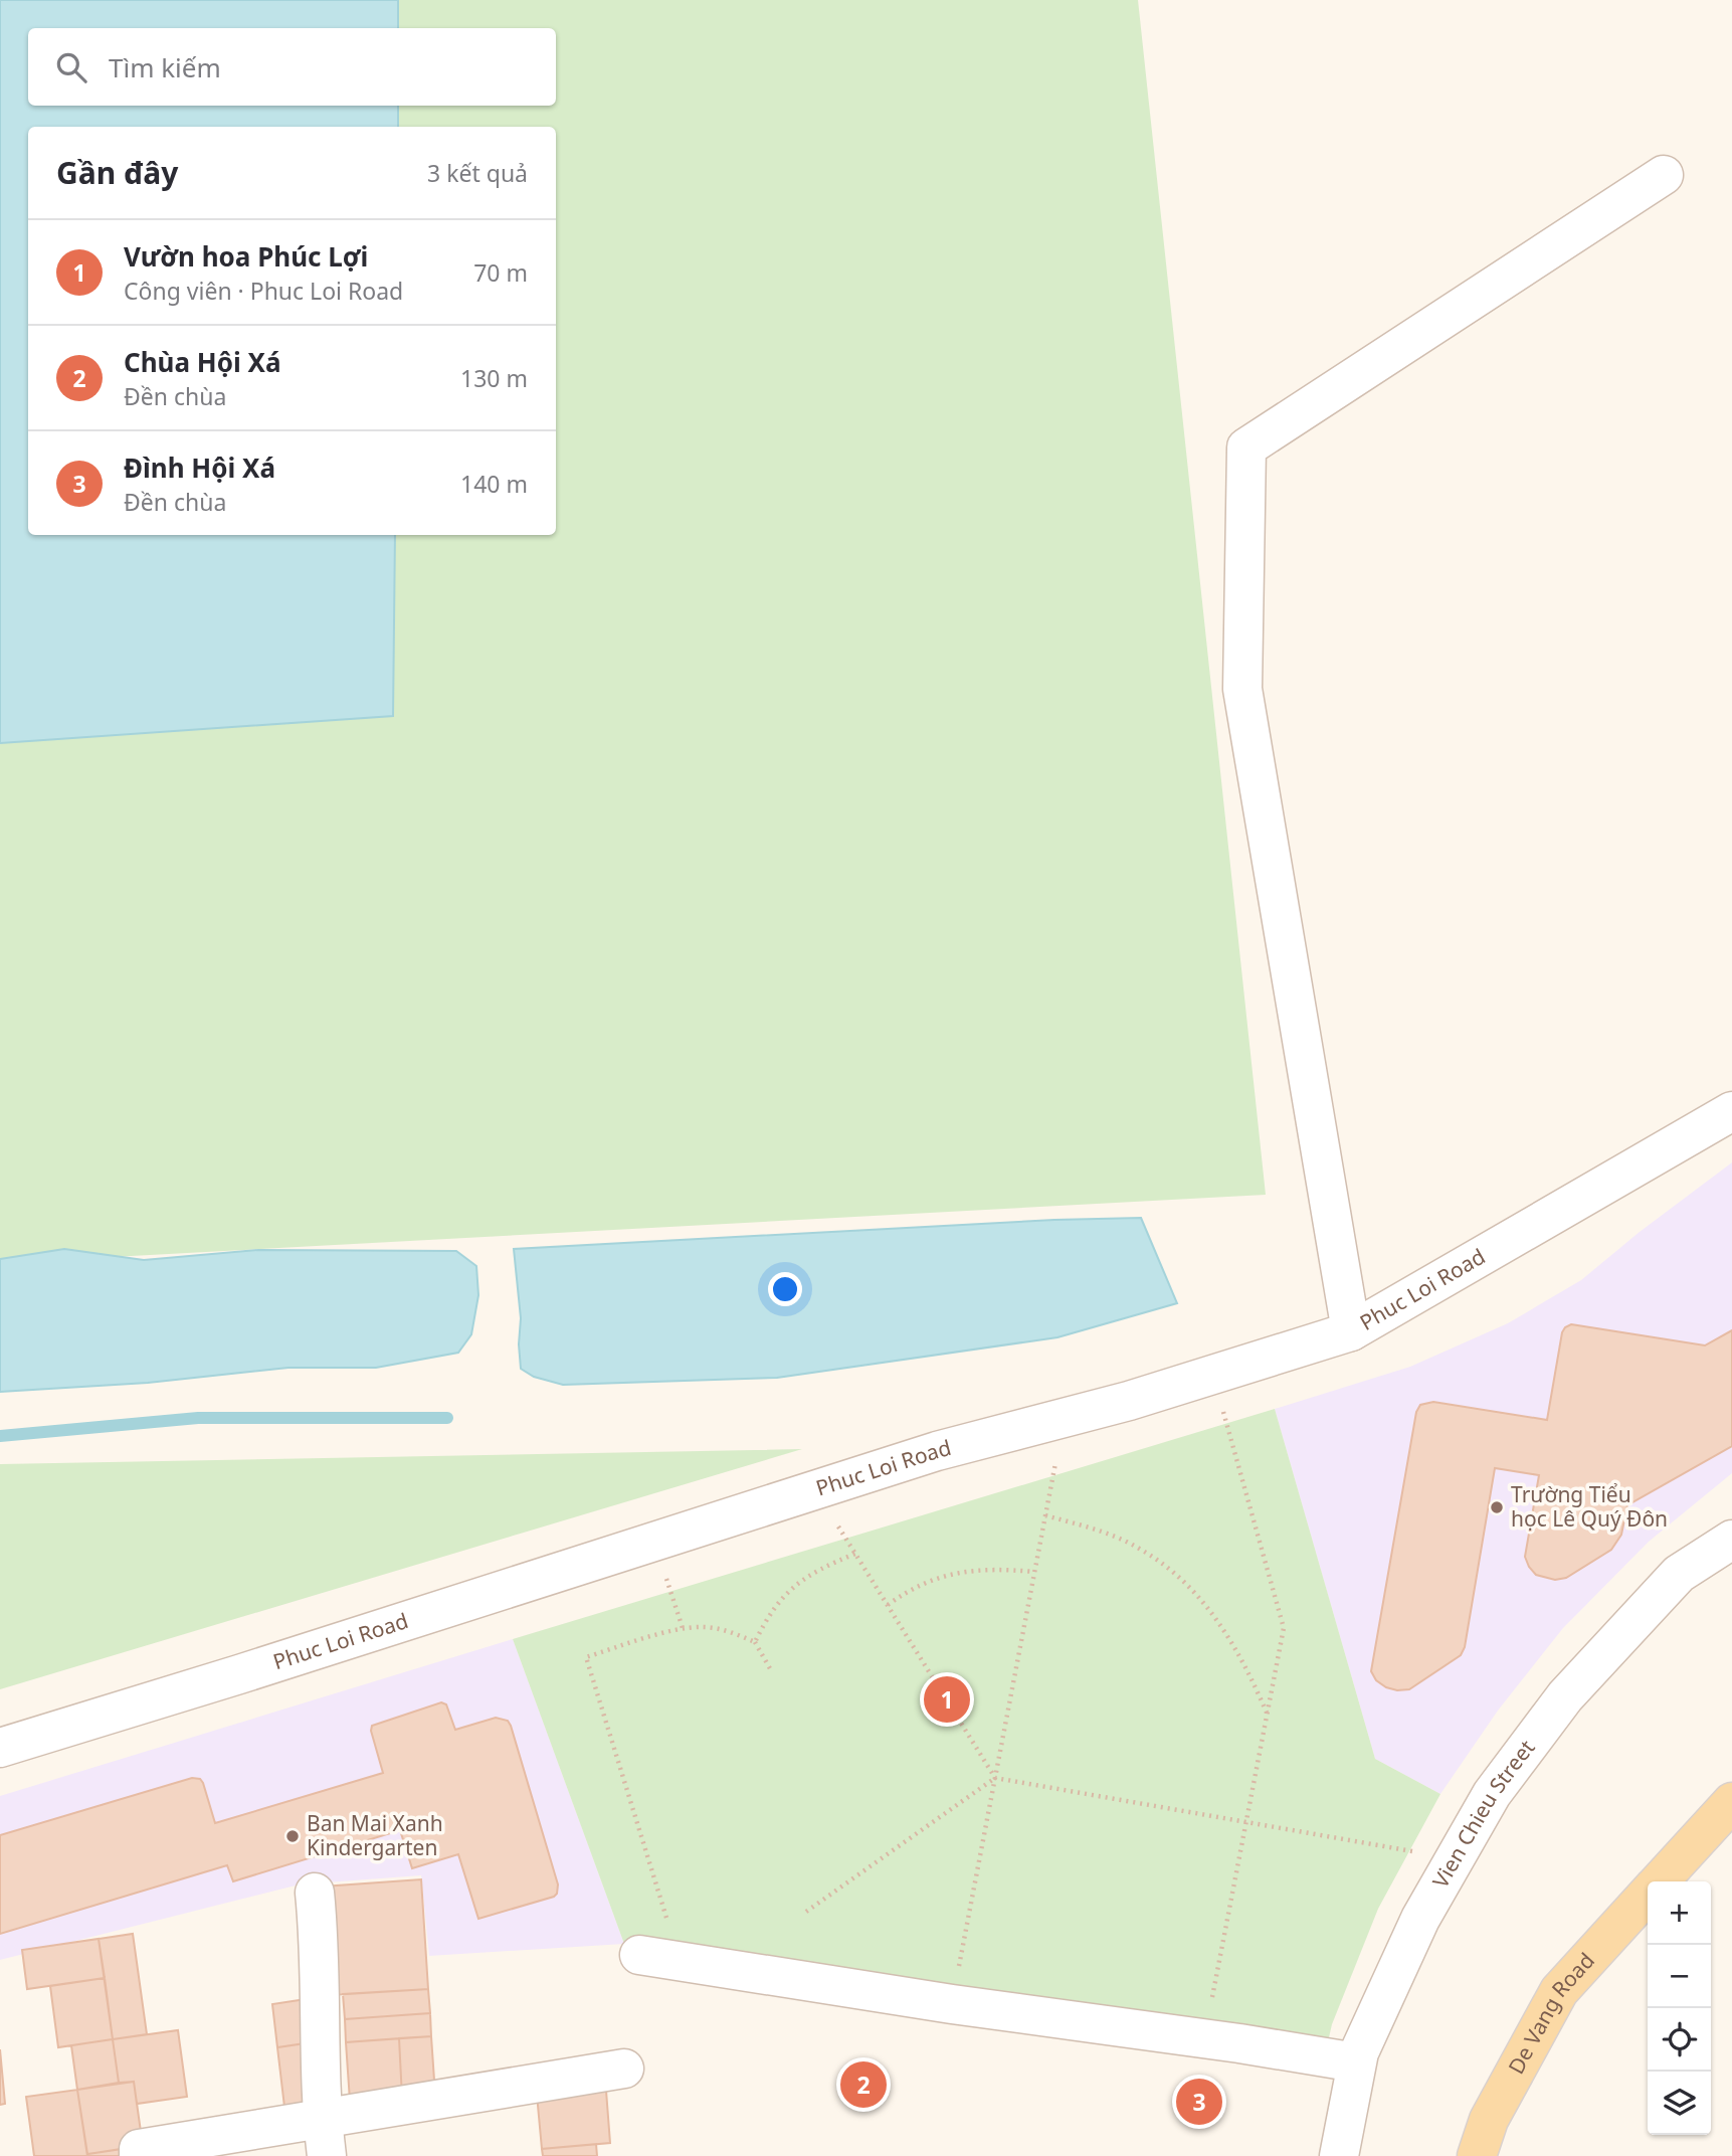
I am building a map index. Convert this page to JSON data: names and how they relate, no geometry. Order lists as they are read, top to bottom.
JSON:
{
  "streets": {
    "main road": ["De Vang Road"],
    "street": ["Phuc Loi Road", "Vien Chieu Street"]
  },
  "places": ["Trường Tiểu học Lê Quý Đôn", "Ban Mai Xanh Kindergarten"],
  "page": {
    "search": "Tìm kiếm",
    "heading": ["Gần đây", "3 kết quả"],
    "list": [
      {
        "mark": "1",
        "name": "Vườn hoa Phúc Lợi",
        "note": "Công viên · Phuc Loi Road",
        "value": "70 m"
      },
      {
        "mark": "2",
        "name": "Chùa Hội Xá",
        "note": "Đền chùa",
        "value": "130 m"
      },
      {
        "mark": "3",
        "name": "Đình Hội Xá",
        "note": "Đền chùa",
        "value": "140 m"
      }
    ],
    "pins": ["1", "2", "3"],
    "map_buttons": ["+", "−"]
  }
}
